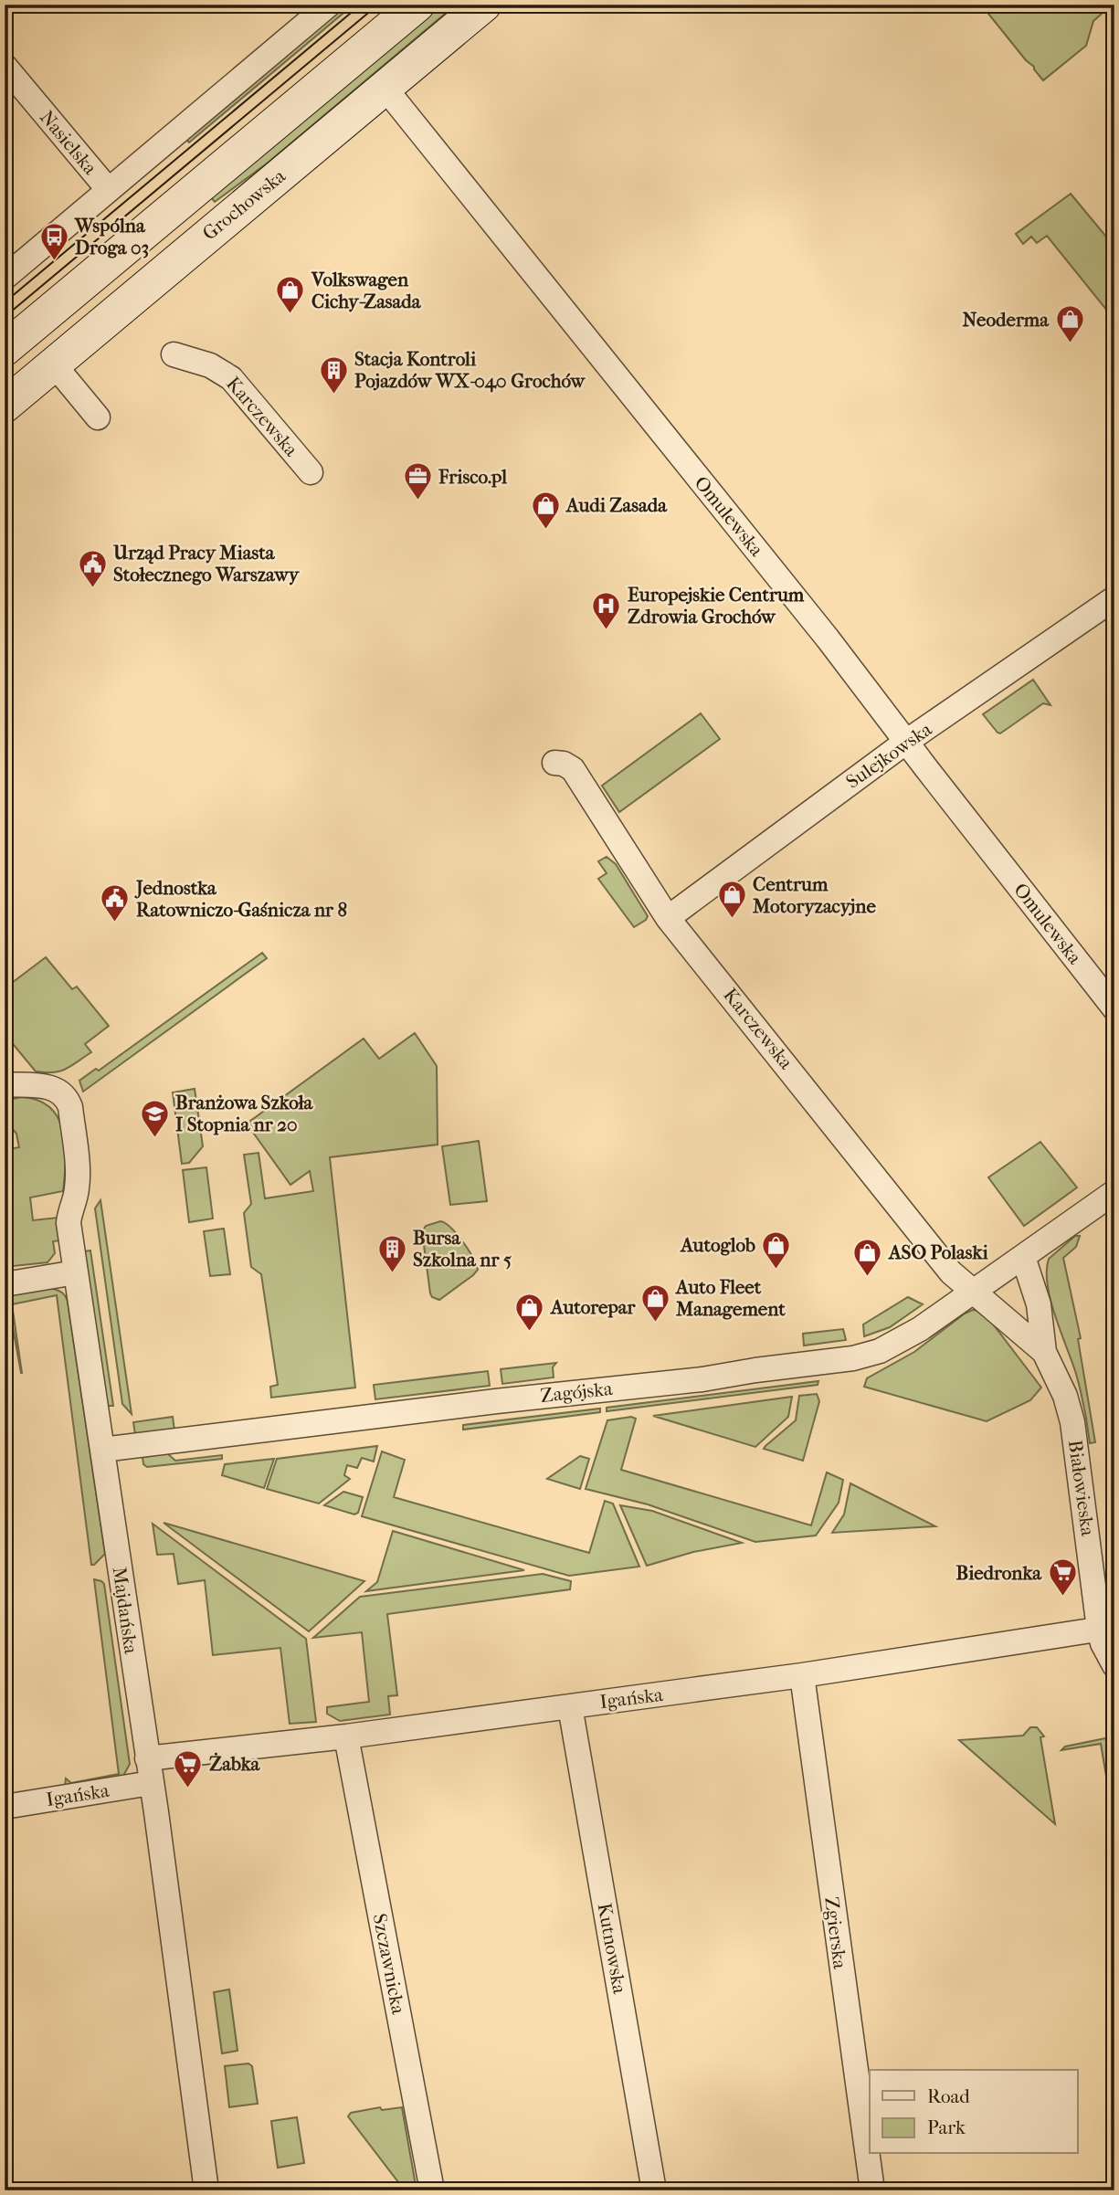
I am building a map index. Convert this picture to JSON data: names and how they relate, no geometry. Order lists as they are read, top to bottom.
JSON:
{
  "streets": {
    "main road": ["Grochowska"],
    "street": [
      "Nasielska",
      "Karczewska",
      "Omulewska",
      "Sulejkowska",
      "Zagójska",
      "Białowieska",
      "Majdańska",
      "Igańska",
      "Zgierska",
      "Kutnowska",
      "Szczawnicka"
    ]
  },
  "crossings": [
    ["Grochowska", "Omulewska"],
    ["Karczewska", "Sulejkowska"],
    ["Karczewska", "Zagójska"],
    ["Karczewska", "Białowieska"],
    ["Omulewska", "Sulejkowska"],
    ["Zagójska", "Białowieska"],
    ["Zagójska", "Majdańska"],
    ["Białowieska", "Igańska"],
    ["Majdańska", "Igańska"],
    ["Igańska", "Zgierska"],
    ["Igańska", "Kutnowska"],
    ["Igańska", "Szczawnicka"]
  ],
  "places": {
    "bus stop": ["Wspólna Droga 03"],
    "shop": [
      "Volkswagen Cichy-Zasada",
      "Neoderma",
      "Audi Zasada",
      "Centrum Motoryzacyjne",
      "Autoglob",
      "ASO Polaski",
      "Auto Fleet Management",
      "Autorepar"
    ],
    "building": ["Stacja Kontroli Pojazdów WX-040 Grochów", "Bursa Szkolna nr 5"],
    "office": ["Frisco.pl"],
    "public building": ["Urząd Pracy Miasta Stołecznego Warszawy", "Jednostka Ratowniczo-Gaśnicza nr 8"],
    "hospital": ["Europejskie Centrum Zdrowia Grochów"],
    "school or university": ["Branżowa Szkoła I Stopnia nr 20"],
    "supermarket": ["Biedronka", "Żabka"]
  },
  "legend": ["Road", "Park"]
}
